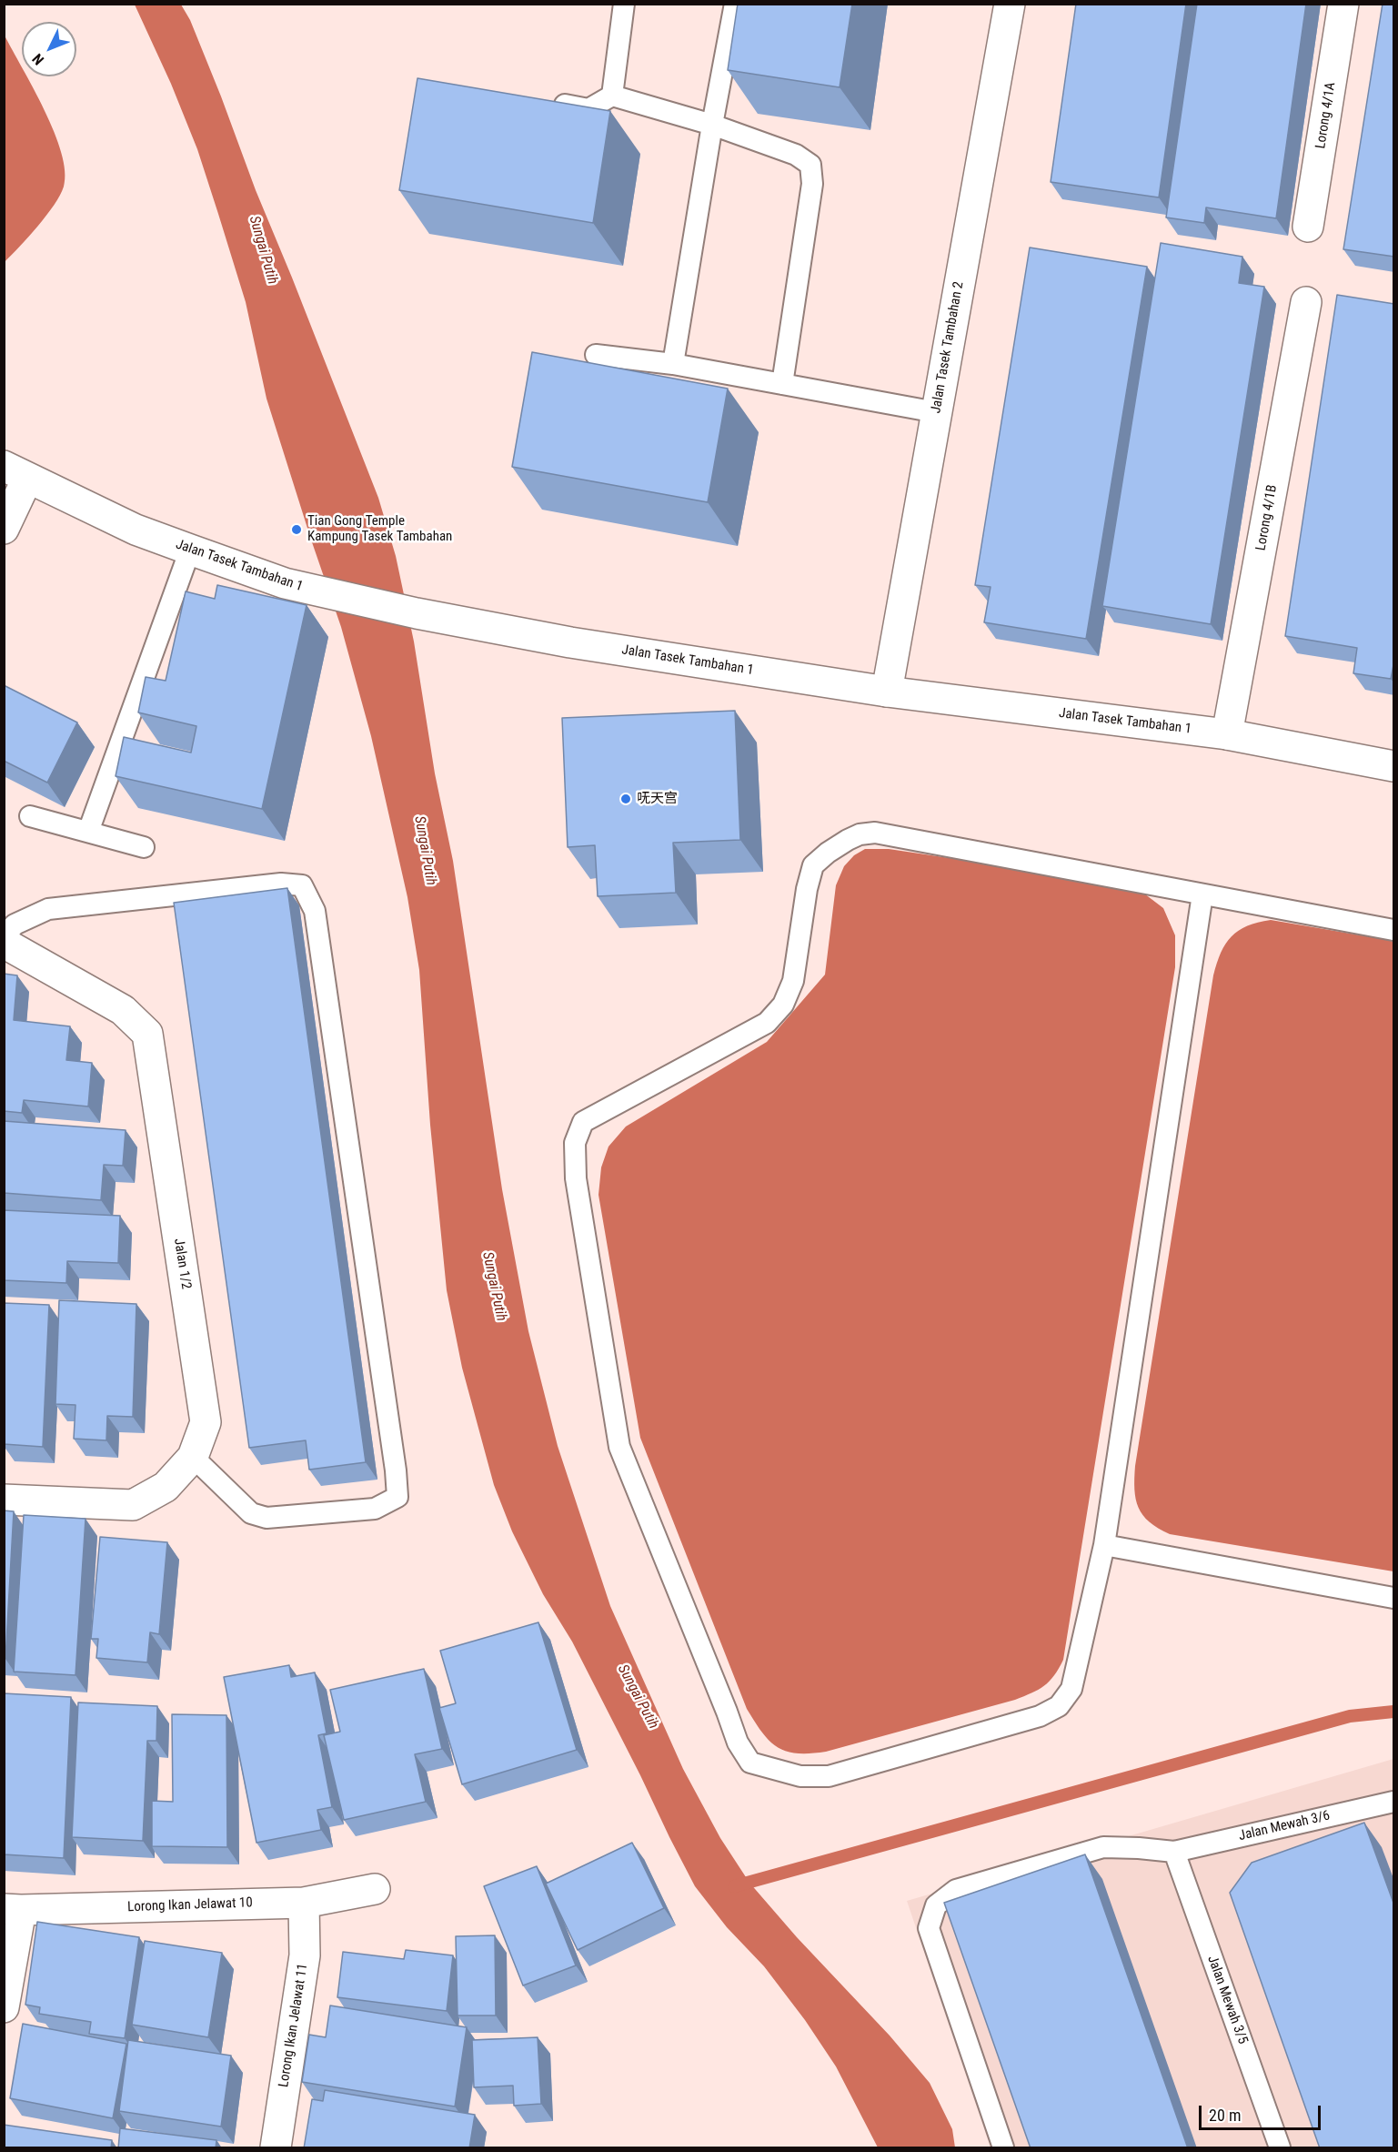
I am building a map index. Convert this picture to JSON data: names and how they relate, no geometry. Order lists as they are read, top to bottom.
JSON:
{
  "streets": {
    "street": [
      "Lorong 4/1A",
      "Jalan Tasek Tambahan 2",
      "Lorong 4/1B",
      "Jalan Tasek Tambahan 1",
      "Jalan 1/2",
      "Lorong Ikan Jelawat 10",
      "Lorong Ikan Jelawat 11"
    ],
    "lane": ["Jalan Mewah 3/6", "Jalan Mewah 3/5"]
  },
  "crossings": [
    ["Jalan Tasek Tambahan 2", "Jalan Tasek Tambahan 1"],
    ["Lorong 4/1B", "Jalan Tasek Tambahan 1"],
    ["Jalan Mewah 3/6", "Jalan Mewah 3/5"],
    ["Lorong Ikan Jelawat 10", "Lorong Ikan Jelawat 11"]
  ],
  "water": ["Sungai Putih"],
  "places": ["Tian Gong Temple Kampung Tasek Tambahan", "呒天宫"],
  "scale_bar": "20 m",
  "north": "bottom left"
}
